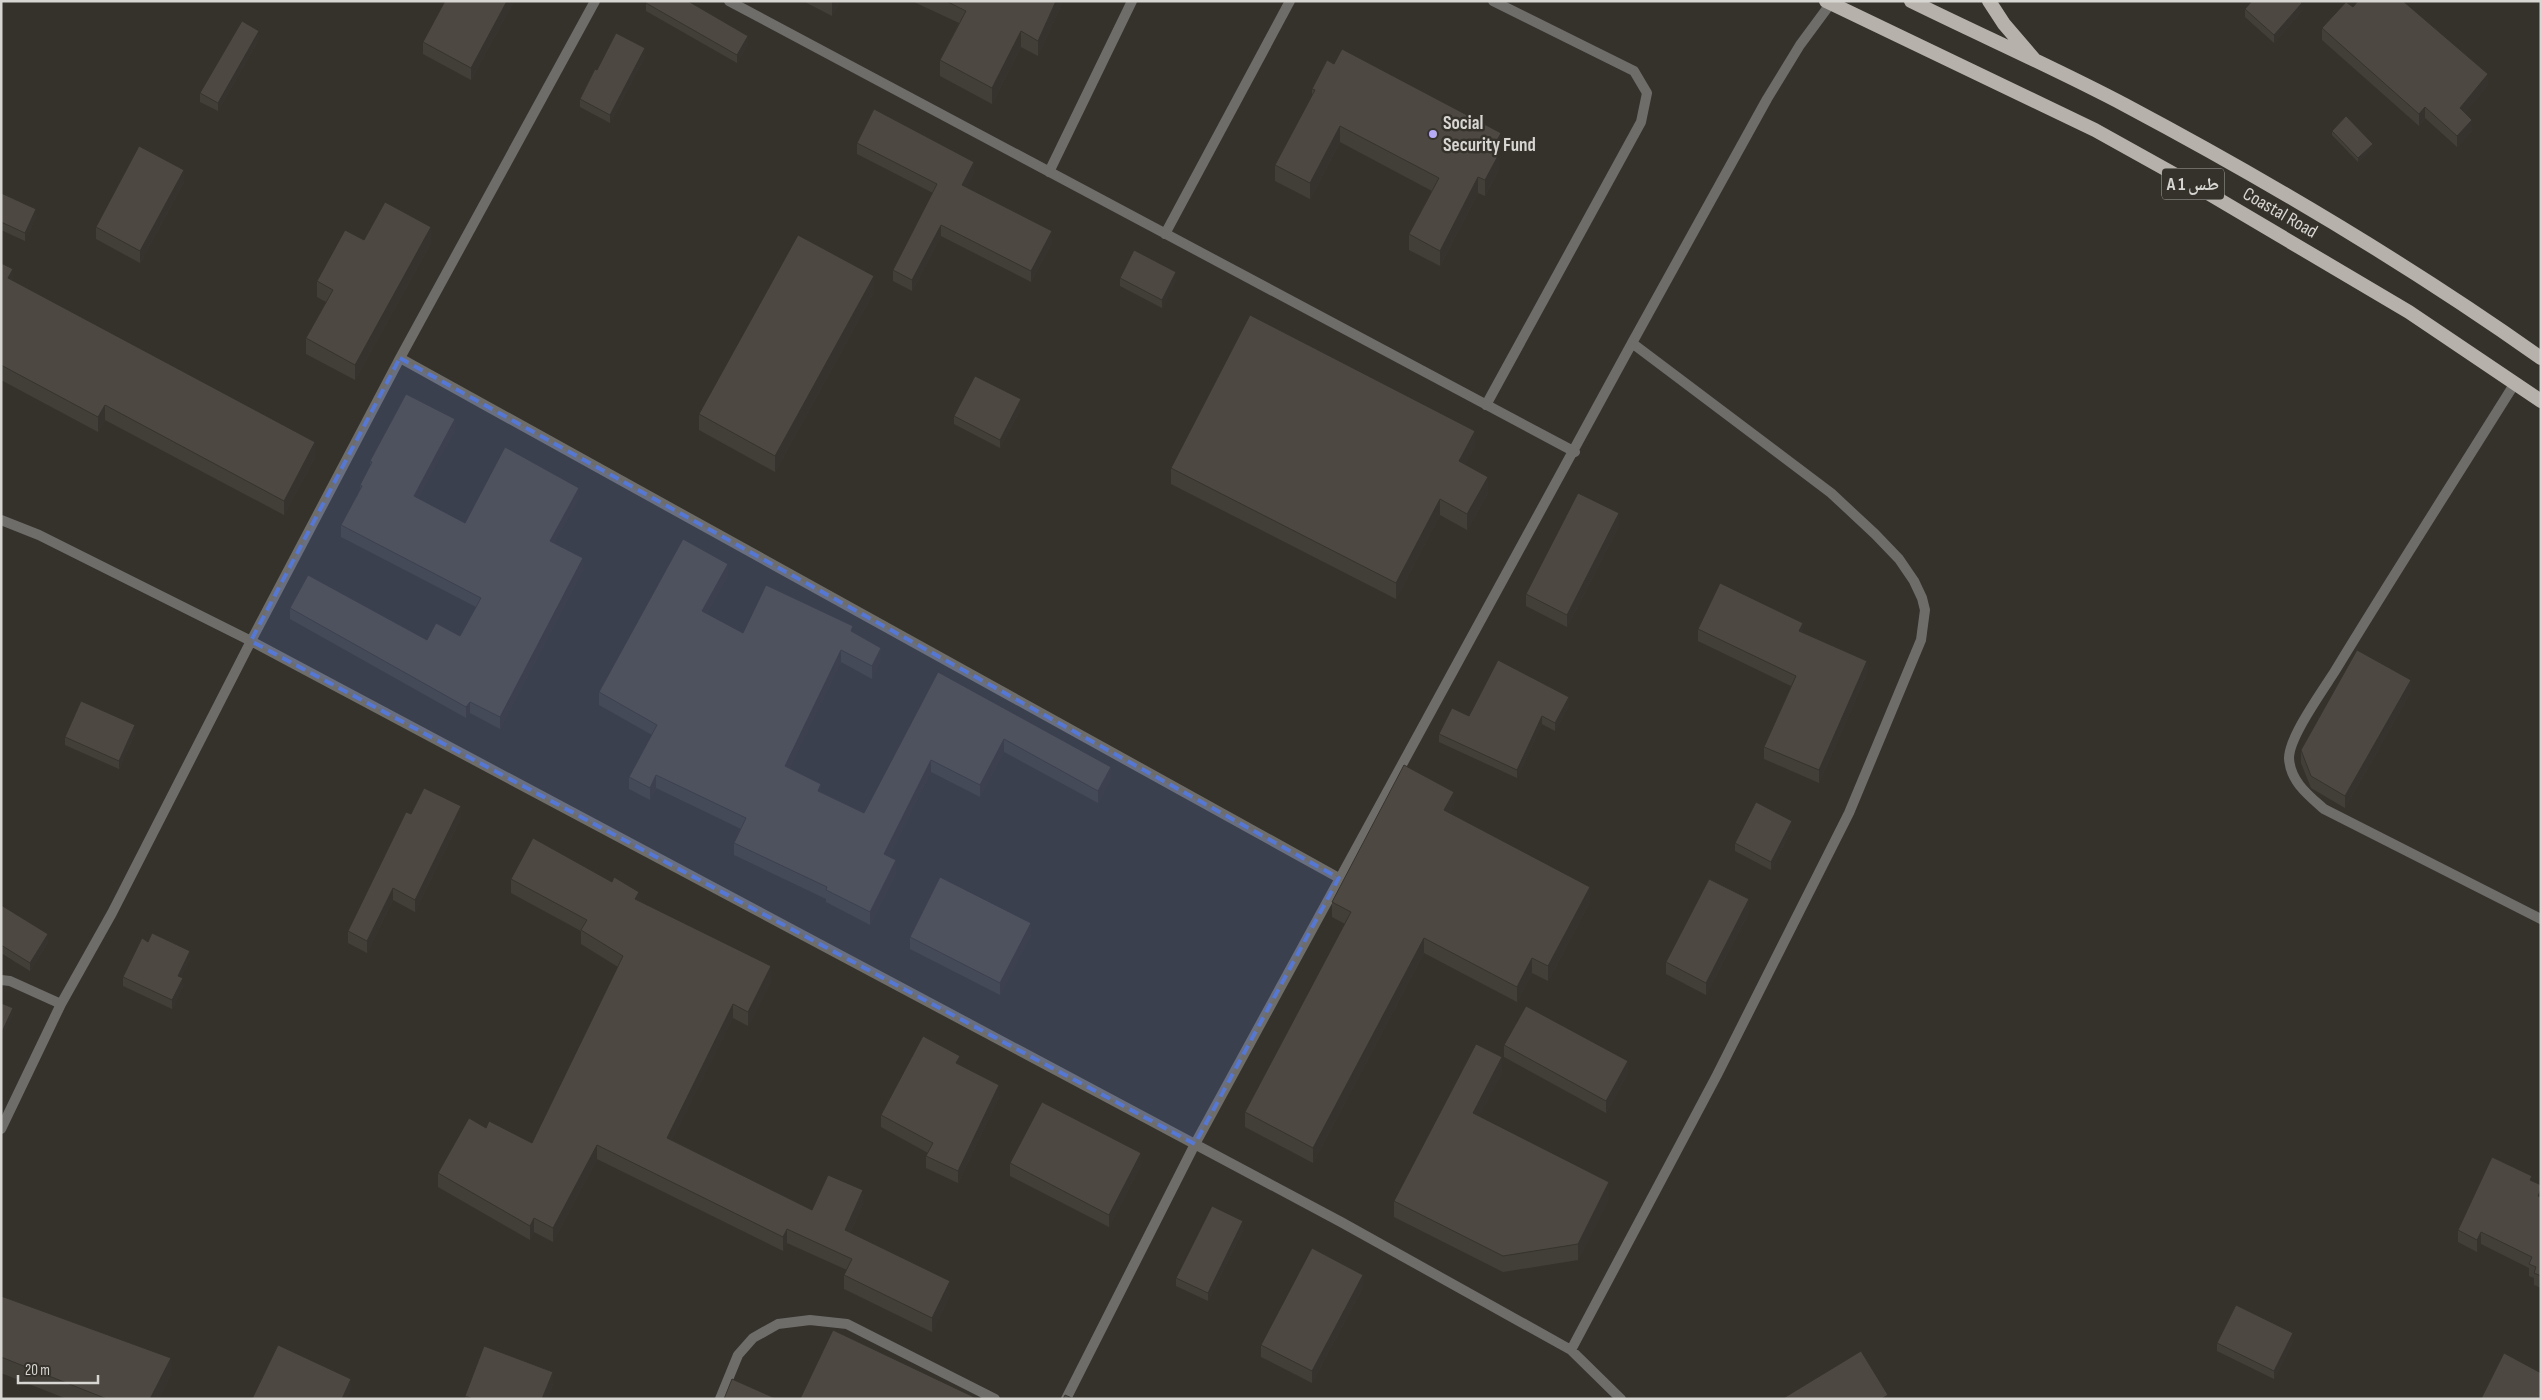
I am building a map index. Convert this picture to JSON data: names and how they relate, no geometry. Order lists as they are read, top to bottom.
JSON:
{
  "streets": {
    "highway": ["A 1 طس", "Coastal Road"]
  },
  "places": ["Social Security Fund"],
  "scale_bar": "20 m"
}
